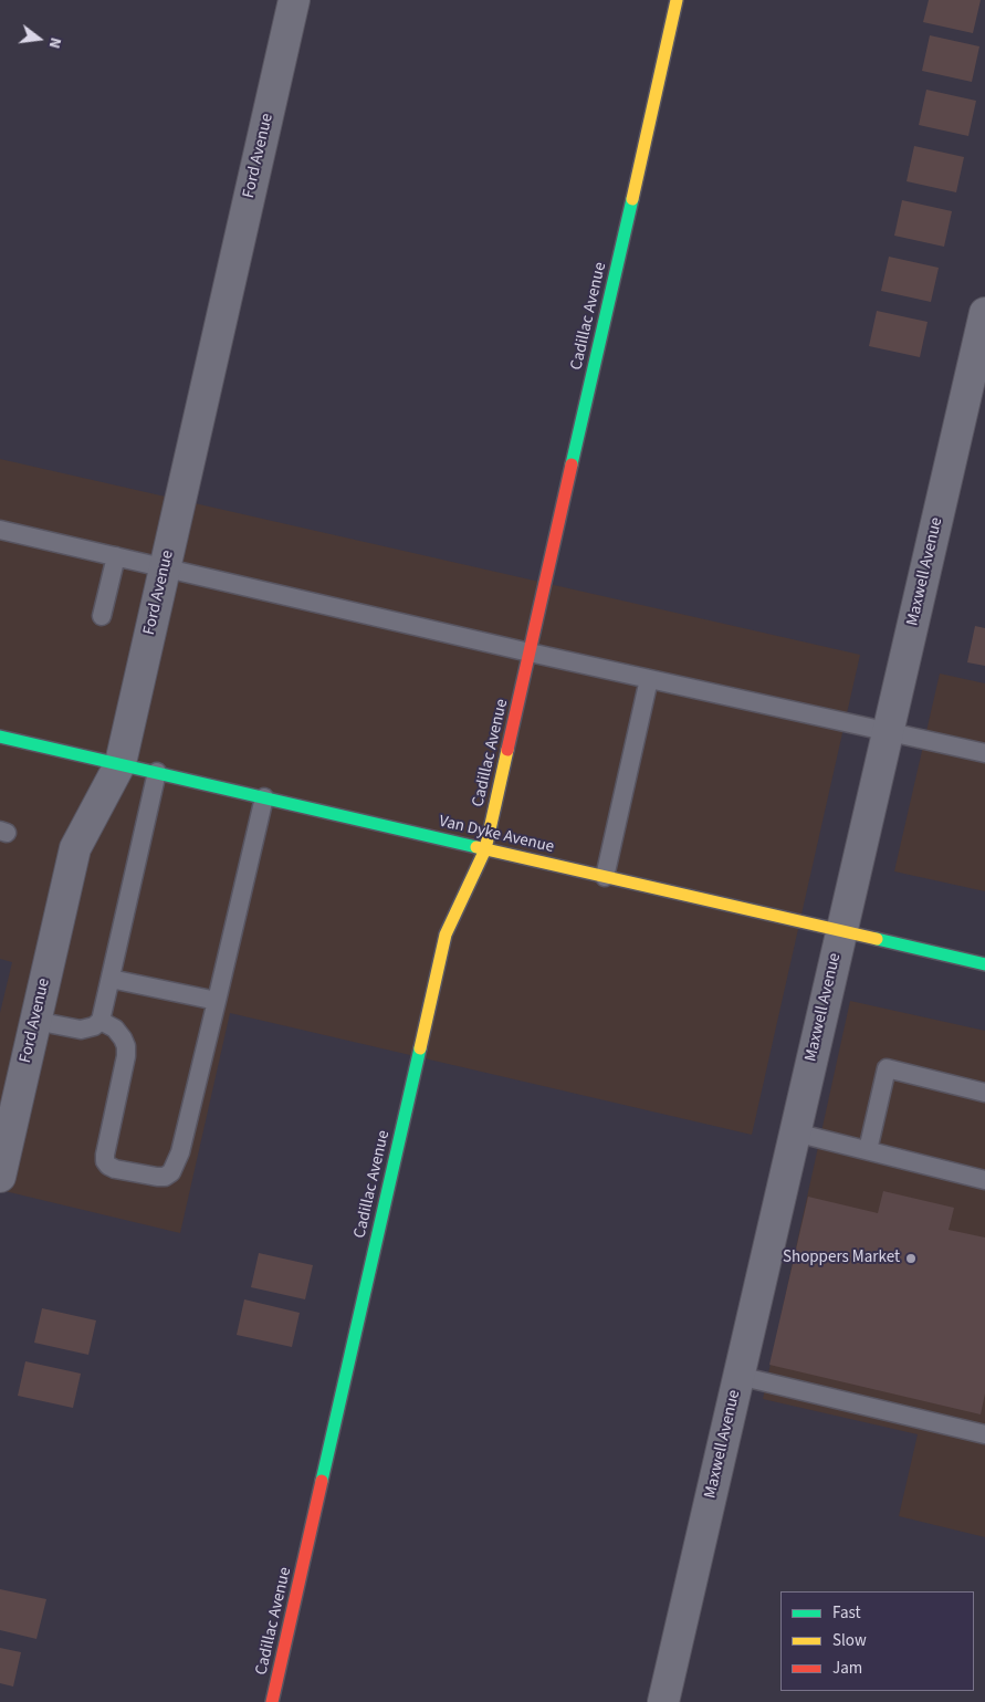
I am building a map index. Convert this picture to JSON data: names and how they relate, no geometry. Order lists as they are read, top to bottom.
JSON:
{
  "streets": {
    "street": [
      "Ford Avenue",
      "Cadillac Avenue",
      "Maxwell Avenue",
      "Van Dyke Avenue"
    ]
  },
  "crossings": [
    ["Ford Avenue", "Van Dyke Avenue"],
    ["Cadillac Avenue", "Van Dyke Avenue"],
    ["Maxwell Avenue", "Van Dyke Avenue"]
  ],
  "places": ["Shoppers Market"],
  "legend": ["Fast", "Slow", "Jam"],
  "north": "right"
}
